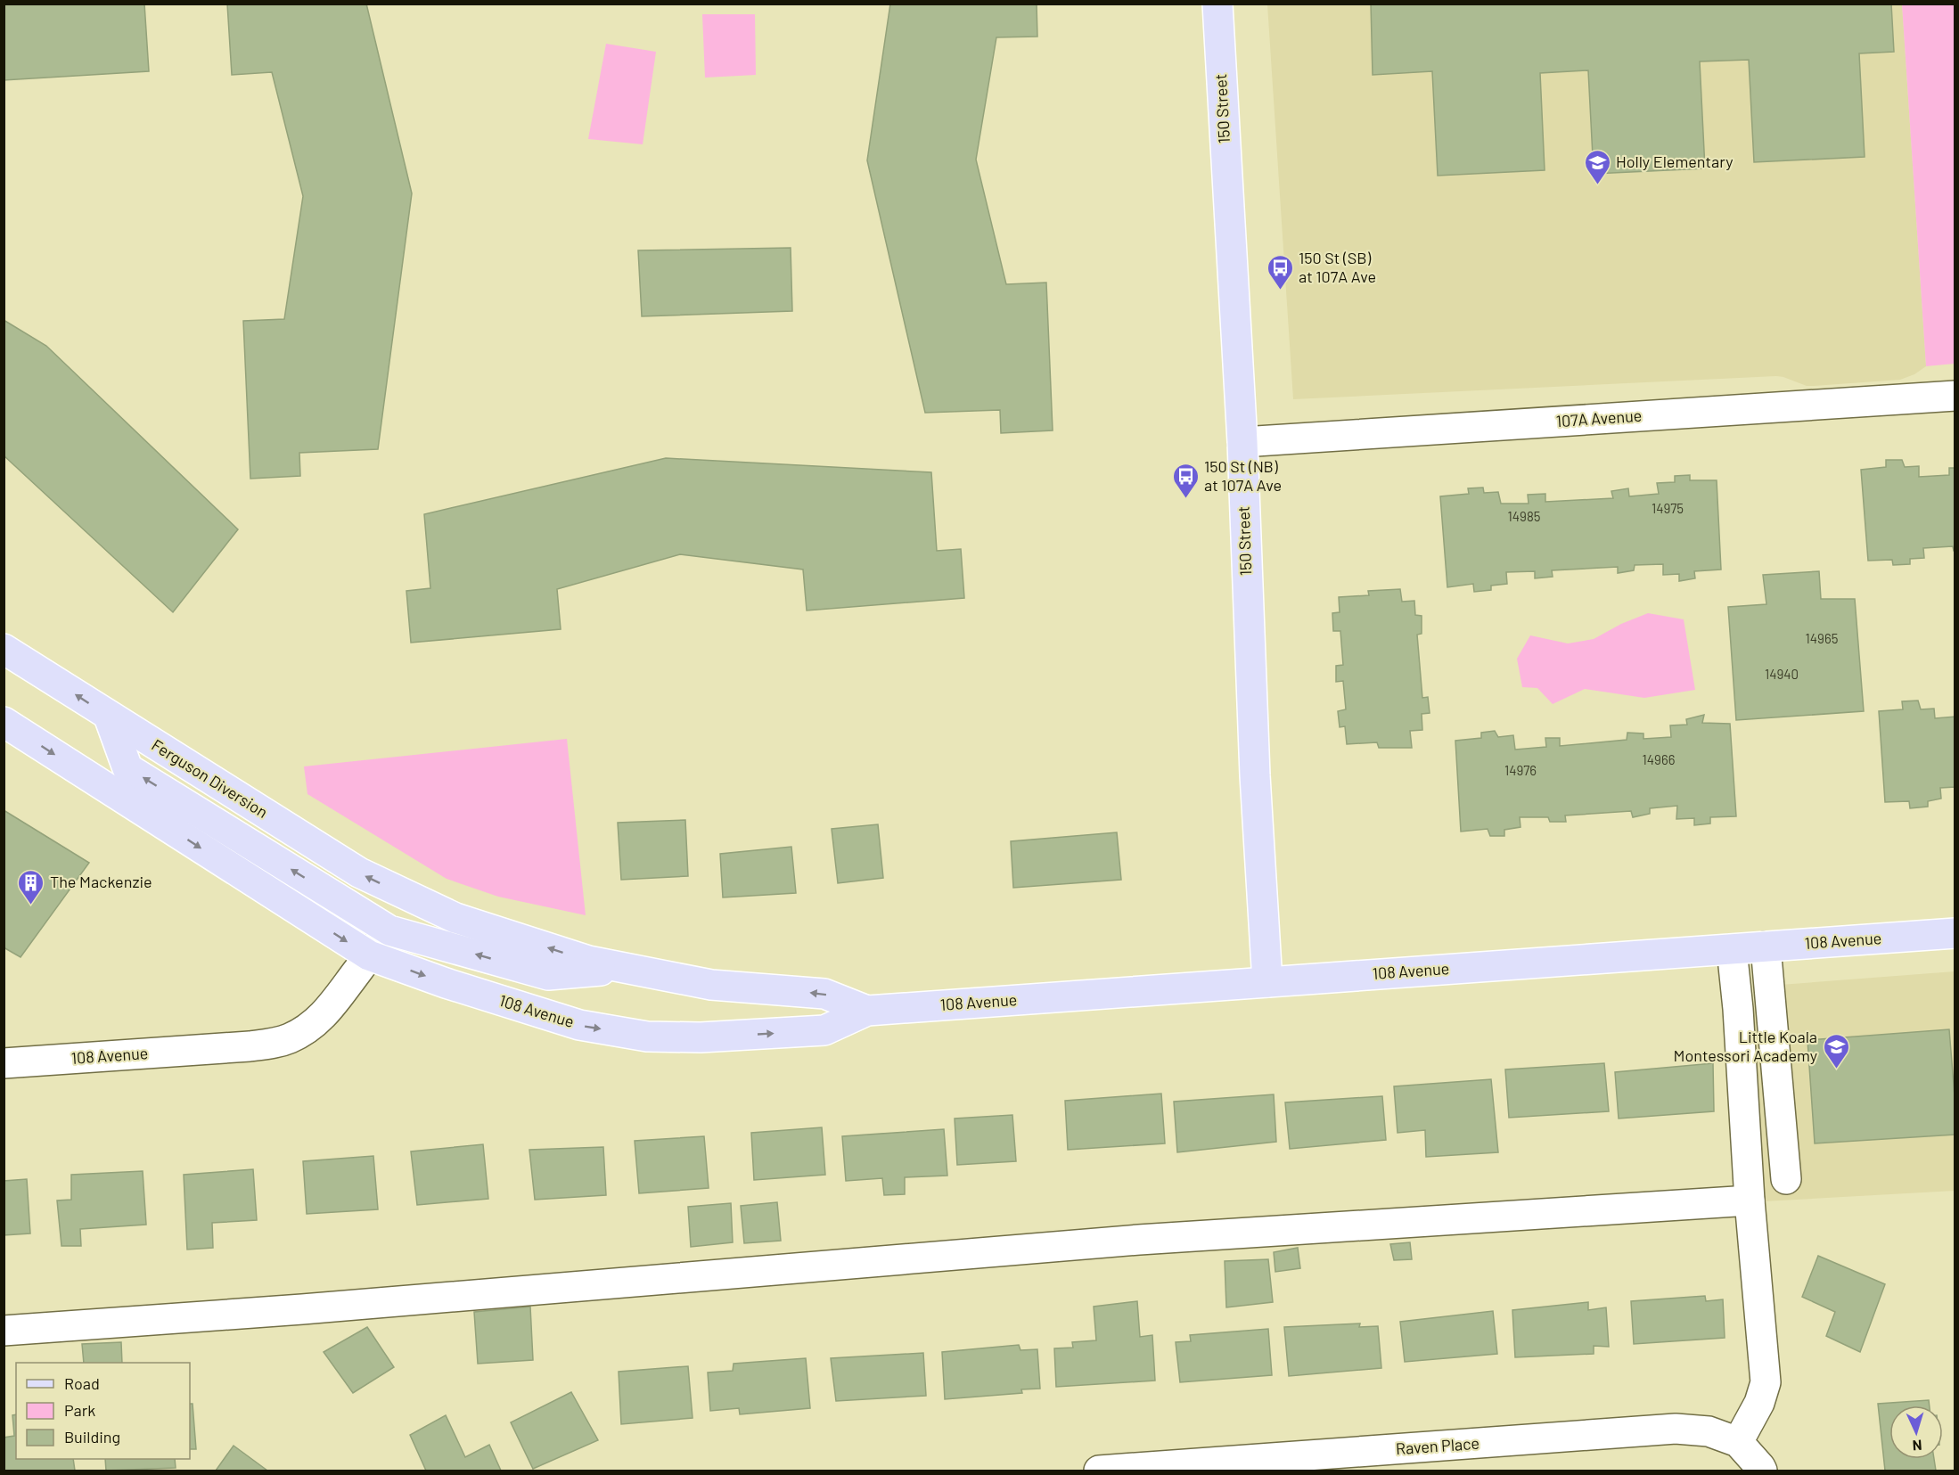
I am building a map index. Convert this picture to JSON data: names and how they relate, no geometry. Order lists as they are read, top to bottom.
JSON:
{
  "streets": {
    "main road": ["150 Street", "Ferguson Diversion", "108 Avenue"],
    "street": ["107A Avenue", "Raven Place"]
  },
  "crossings": [
    ["150 Street", "107A Avenue"],
    ["150 Street", "108 Avenue"],
    ["Ferguson Diversion", "108 Avenue"]
  ],
  "places": {
    "school or university": ["Holly Elementary", "Little Koala Montessori Academy"],
    "bus stop": ["150 St (SB) at 107A Ave", "150 St (NB) at 107A Ave"],
    "building": ["The Mackenzie"]
  },
  "house_numbers": [
    "14975",
    "14985",
    "14965",
    "14940",
    "14966",
    "14976"
  ],
  "legend": ["Road", "Park", "Building"],
  "north": "bottom"
}
